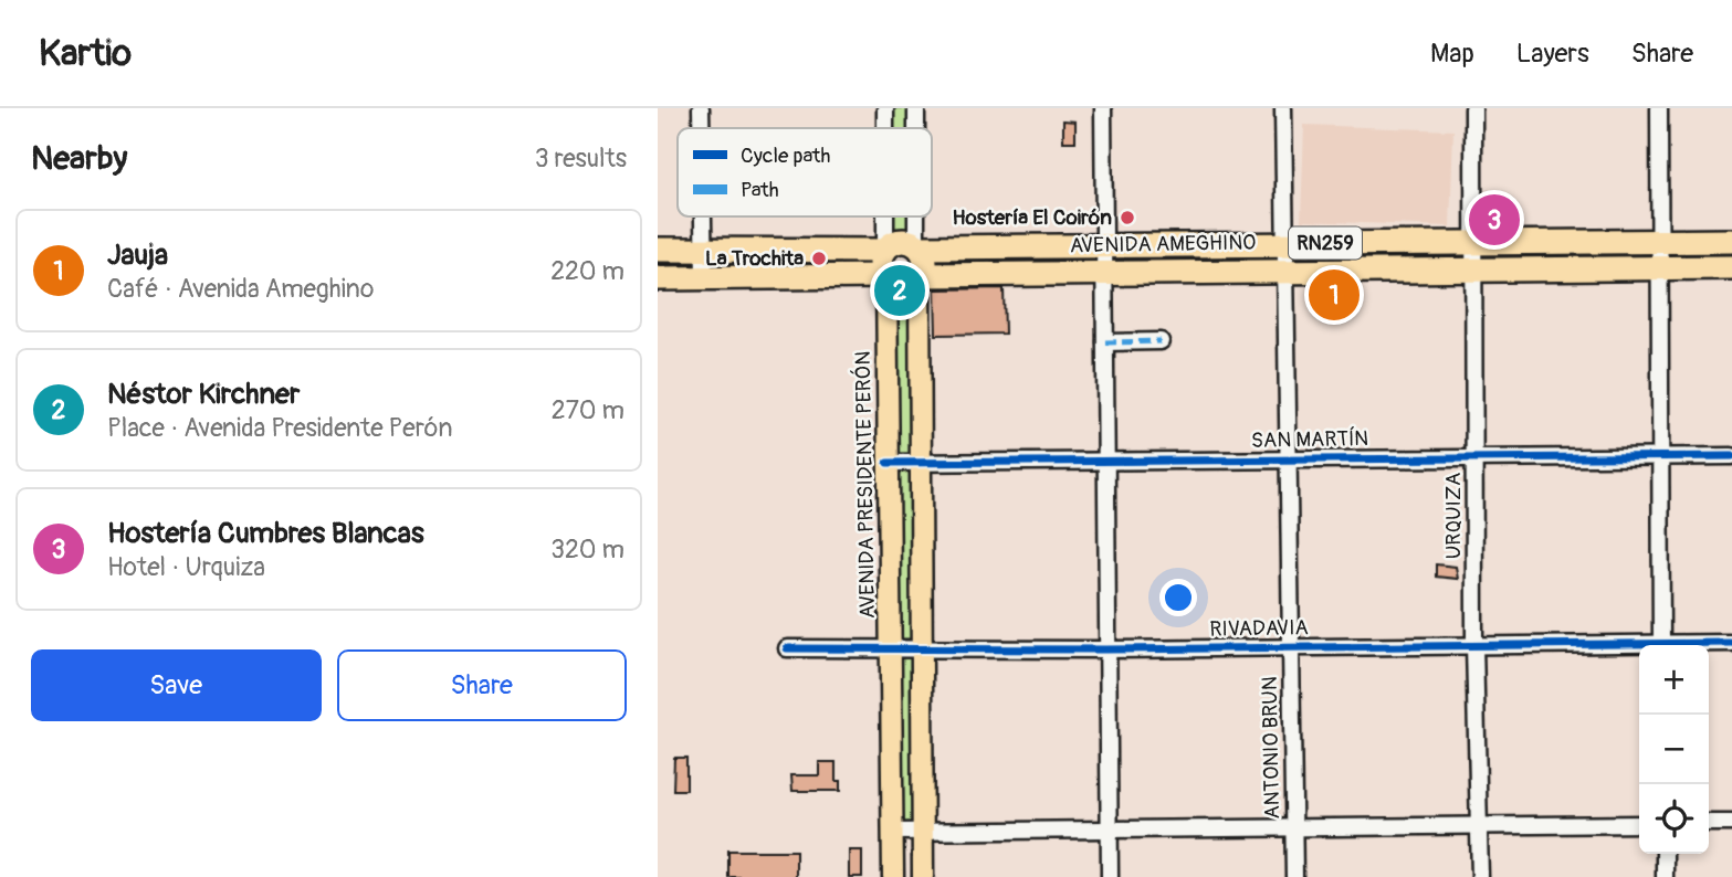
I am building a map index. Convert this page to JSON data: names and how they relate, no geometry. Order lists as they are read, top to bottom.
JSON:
{
  "streets": {
    "highway": ["RN259", "AVENIDA AMEGHINO"],
    "main road": ["AVENIDA PRESIDENTE PERÓN"],
    "street": [
      "SAN MARTÍN",
      "URQUIZA",
      "RIVADAVIA",
      "ANTONIO BRUN"
    ]
  },
  "crossings": [
    ["RN259", "AVENIDA AMEGHINO"],
    ["RN259", "AVENIDA PRESIDENTE PERÓN"],
    ["AVENIDA AMEGHINO", "AVENIDA PRESIDENTE PERÓN"],
    ["AVENIDA AMEGHINO", "URQUIZA"],
    ["AVENIDA AMEGHINO", "ANTONIO BRUN"],
    ["SAN MARTÍN", "AVENIDA PRESIDENTE PERÓN"],
    ["SAN MARTÍN", "URQUIZA"],
    ["SAN MARTÍN", "ANTONIO BRUN"],
    ["AVENIDA PRESIDENTE PERÓN", "RIVADAVIA"],
    ["URQUIZA", "RIVADAVIA"],
    ["RIVADAVIA", "ANTONIO BRUN"]
  ],
  "places": ["Hostería El Coirón", "La Trochita"],
  "legend": ["Cycle path", "Path"],
  "page": {
    "header": "Kartio",
    "nav": ["Map", "Layers", "Share"],
    "heading": ["Nearby", "3 results"],
    "pins": ["3", "2", "1"],
    "list": [
      {
        "mark": "1",
        "name": "Jauja",
        "note": "Café · Avenida Ameghino",
        "value": "220 m"
      },
      {
        "mark": "2",
        "name": "Néstor Kirchner",
        "note": "Place · Avenida Presidente Perón",
        "value": "270 m"
      },
      {
        "mark": "3",
        "name": "Hostería Cumbres Blancas",
        "note": "Hotel · Urquiza",
        "value": "320 m"
      }
    ],
    "buttons": ["Save", "Share"],
    "map_buttons": ["+", "−"]
  }
}
